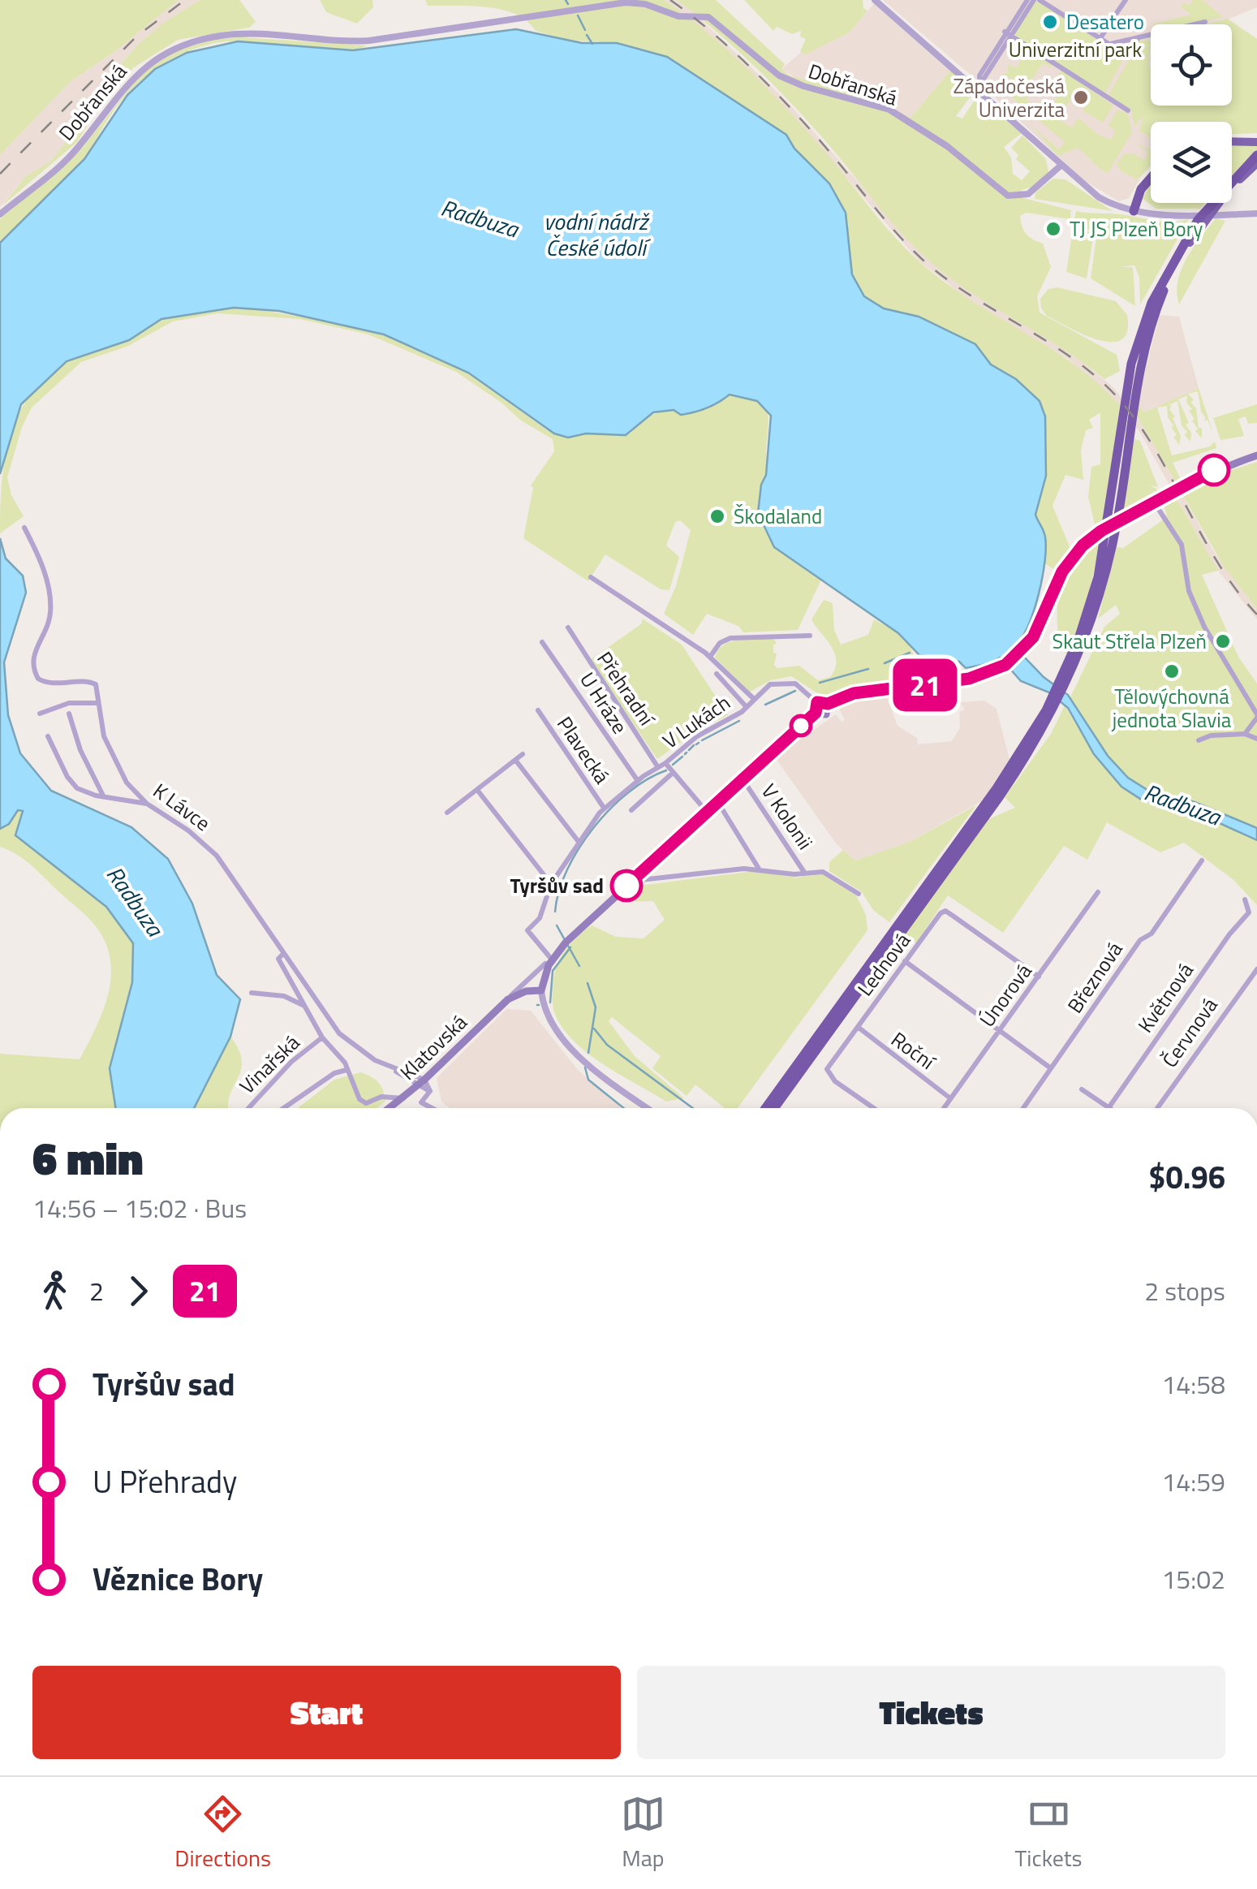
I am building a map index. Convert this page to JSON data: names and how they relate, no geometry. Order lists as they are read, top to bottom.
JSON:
{
  "streets": {
    "main road": ["Klatovská"],
    "street": [
      "Dobřanská",
      "Přehradní",
      "U Hráze",
      "V Lukách",
      "Plavecká",
      "K Lávce",
      "V Kolonii",
      "Lednová",
      "Březnová",
      "Únorová",
      "Květnová",
      "Červnová",
      "Roční",
      "Vinařská"
    ]
  },
  "crossings": [
    ["Přehradní", "V Lukách"],
    ["U Hráze", "V Lukách"],
    ["V Lukách", "Plavecká"],
    ["V Lukách", "Klatovská"],
    ["K Lávce", "Klatovská"],
    ["V Kolonii", "Klatovská"],
    ["Lednová", "Únorová"],
    ["Lednová", "Roční"],
    ["Únorová", "Roční"]
  ],
  "water": ["Radbuza", "vodní nádrž České údolí"],
  "parks": ["Univerzitní park"],
  "places": [
    "Desatero",
    "Západočeská Univerzita",
    "TJ JS Plzeň Bory",
    "Škodaland",
    "Skaut Střela Plzeň",
    "Tělovýchovná jednota Slavia",
    "Tyršův sad"
  ],
  "lines": ["bus line 21"],
  "page": {
    "on_map": "21",
    "heading": ["6 min", "14:56 – 15:02 · Bus", "$0.96"],
    "legs": ["2", "21", "2 stops"],
    "list": [
      {
        "name": "Tyršův sad",
        "value": "14:58"
      },
      {
        "name": "U Přehrady",
        "value": "14:59"
      },
      {
        "name": "Věznice Bory",
        "value": "15:02"
      }
    ],
    "buttons": ["Start", "Tickets"],
    "tabs": ["Directions", "Map", "Tickets"]
  }
}
